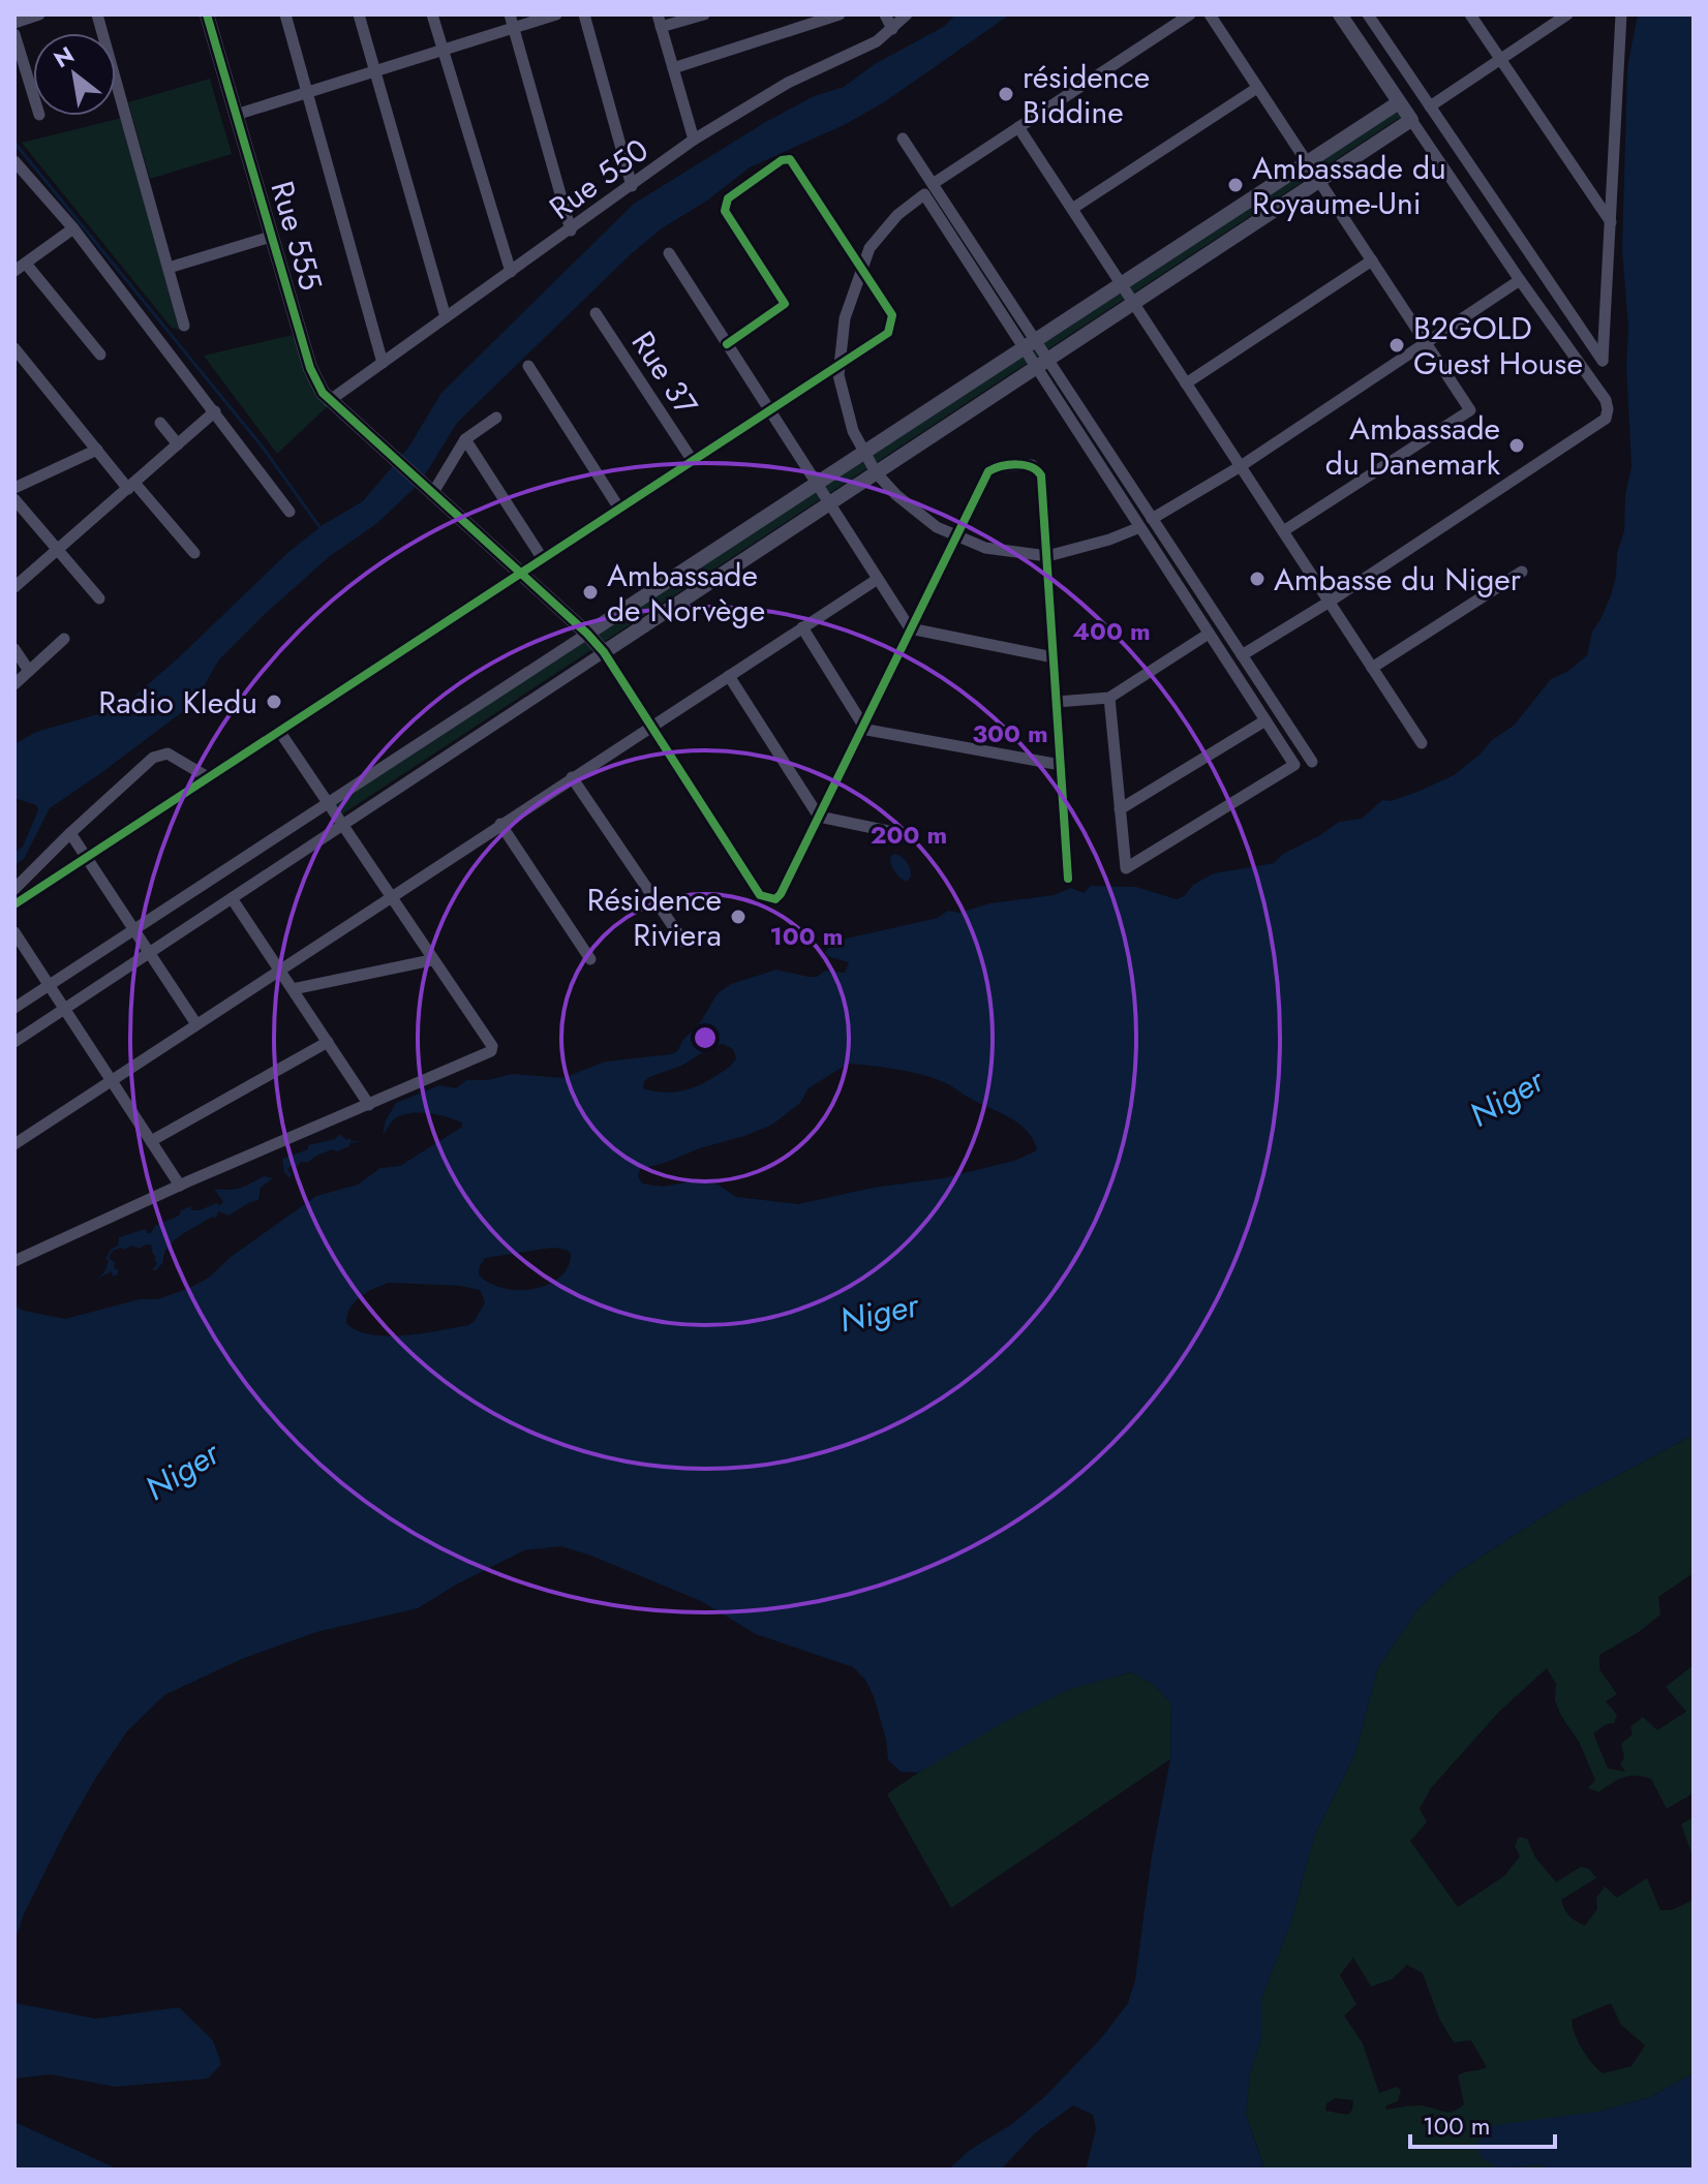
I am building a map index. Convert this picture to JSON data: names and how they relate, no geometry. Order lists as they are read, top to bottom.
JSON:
{
  "streets": {
    "street": ["Rue 550", "Rue 555", "Rue 37"]
  },
  "crossings": [
    ["Rue 550", "Rue 555"]
  ],
  "water": ["Niger"],
  "places": [
    "résidence Biddine",
    "Ambassade du Royaume-Uni",
    "B2GOLD Guest House",
    "Ambassade du Danemark",
    "Ambasse du Niger",
    "Ambassade de Norvège",
    "Radio Kledu",
    "Résidence Riviera"
  ],
  "scale_bar": "100 m",
  "north": "top left",
  "rings": [
    "400 m",
    "300 m",
    "200 m",
    "100 m"
  ]
}
